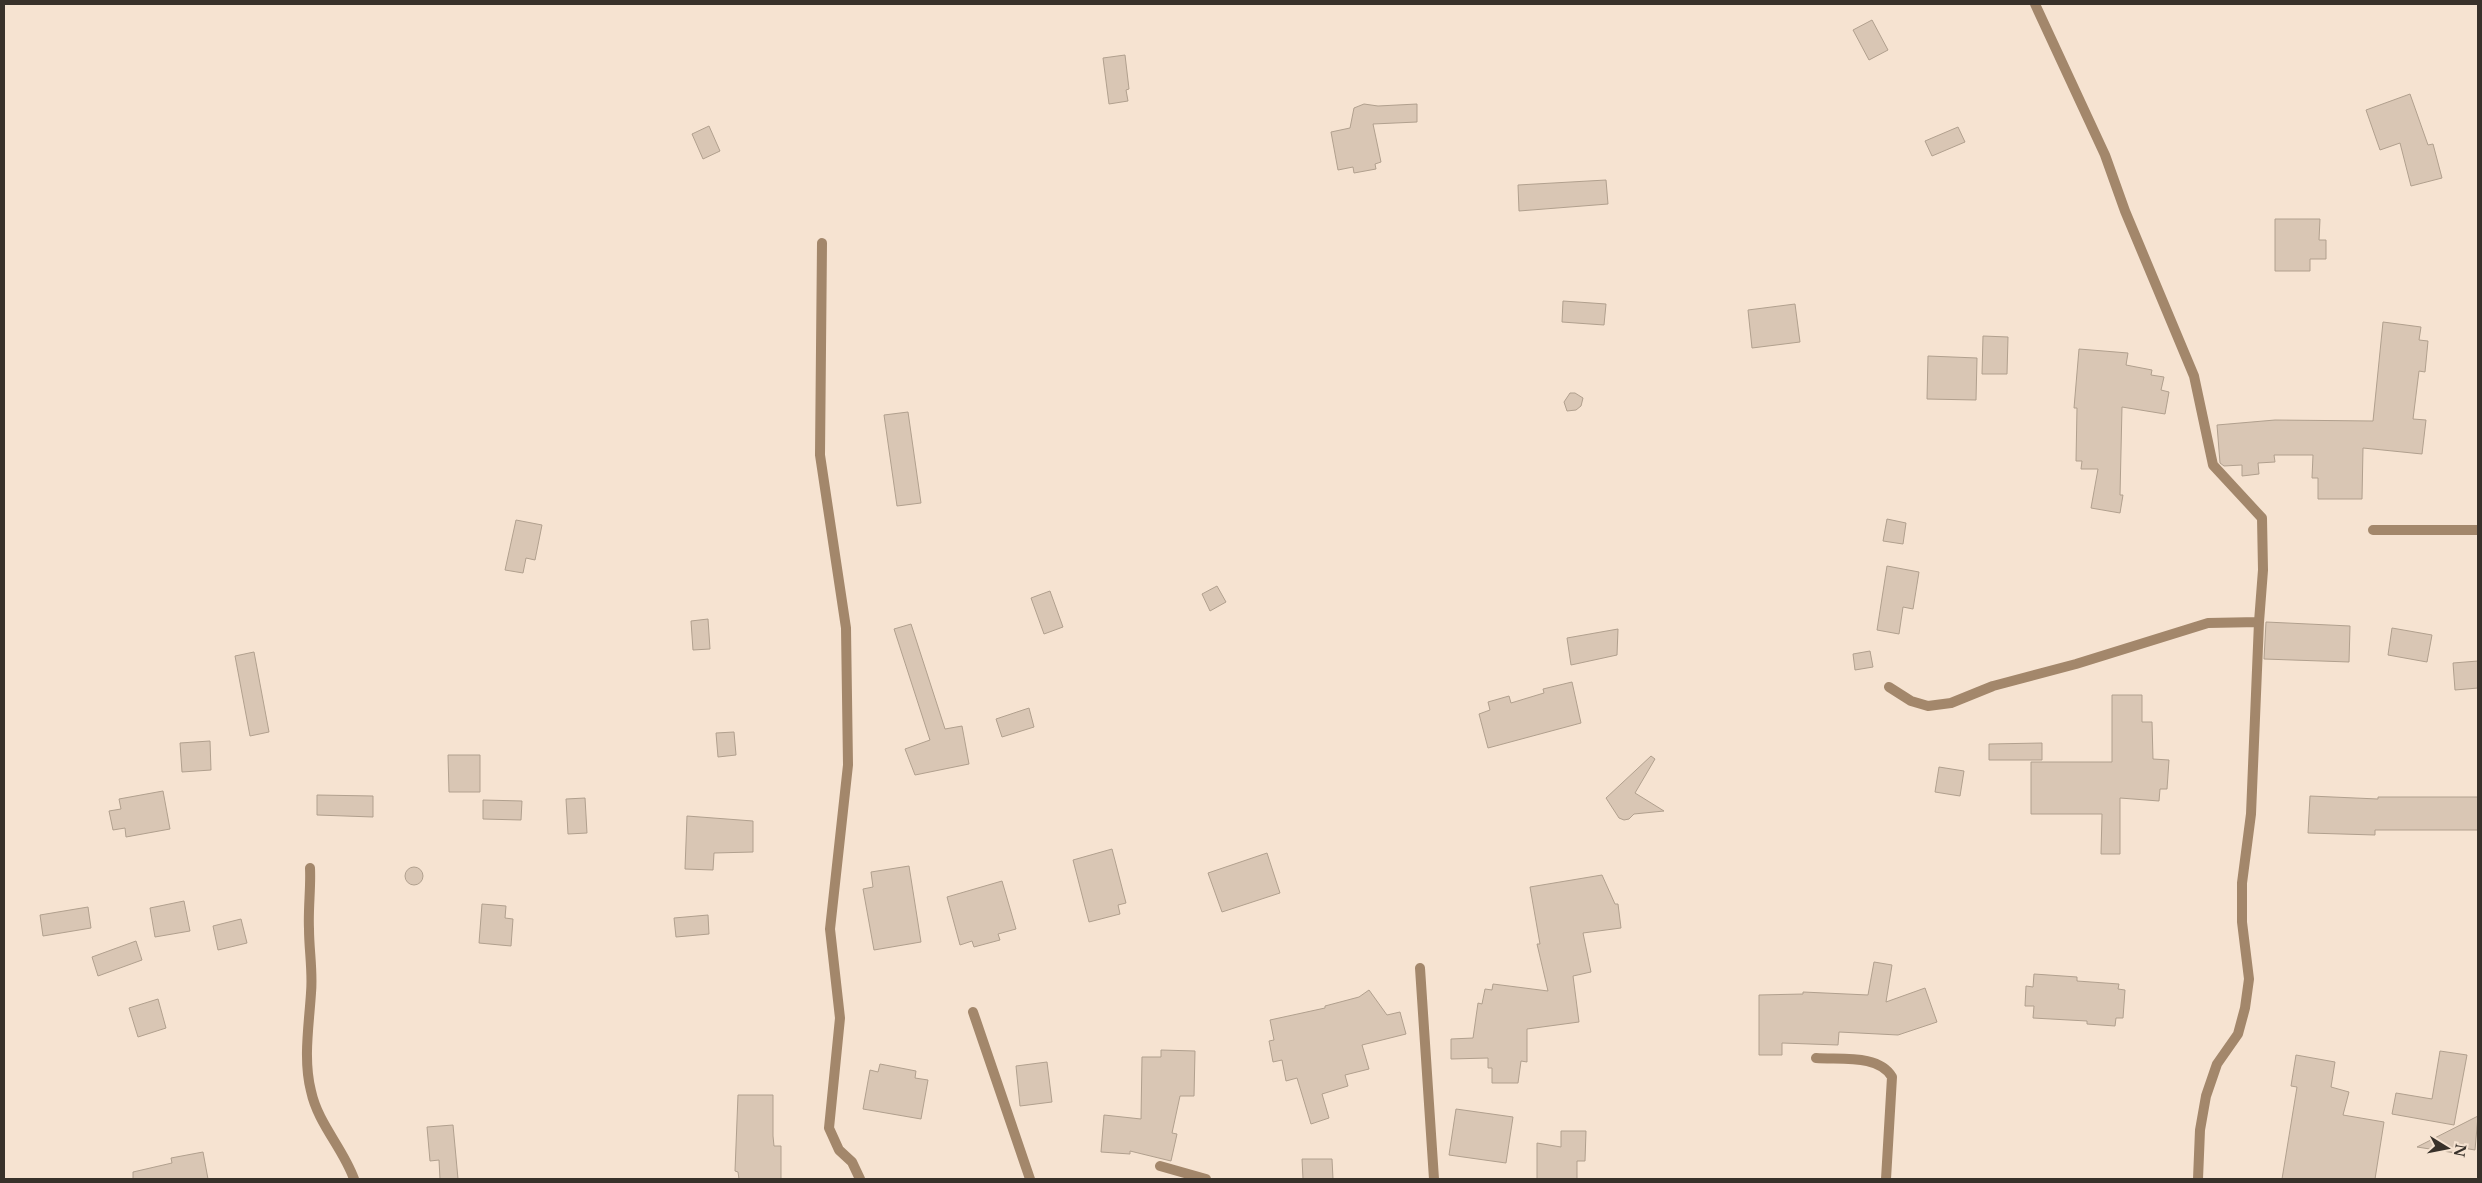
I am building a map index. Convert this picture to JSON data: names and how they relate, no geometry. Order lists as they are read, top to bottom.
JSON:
{
  "north": "right"
}
